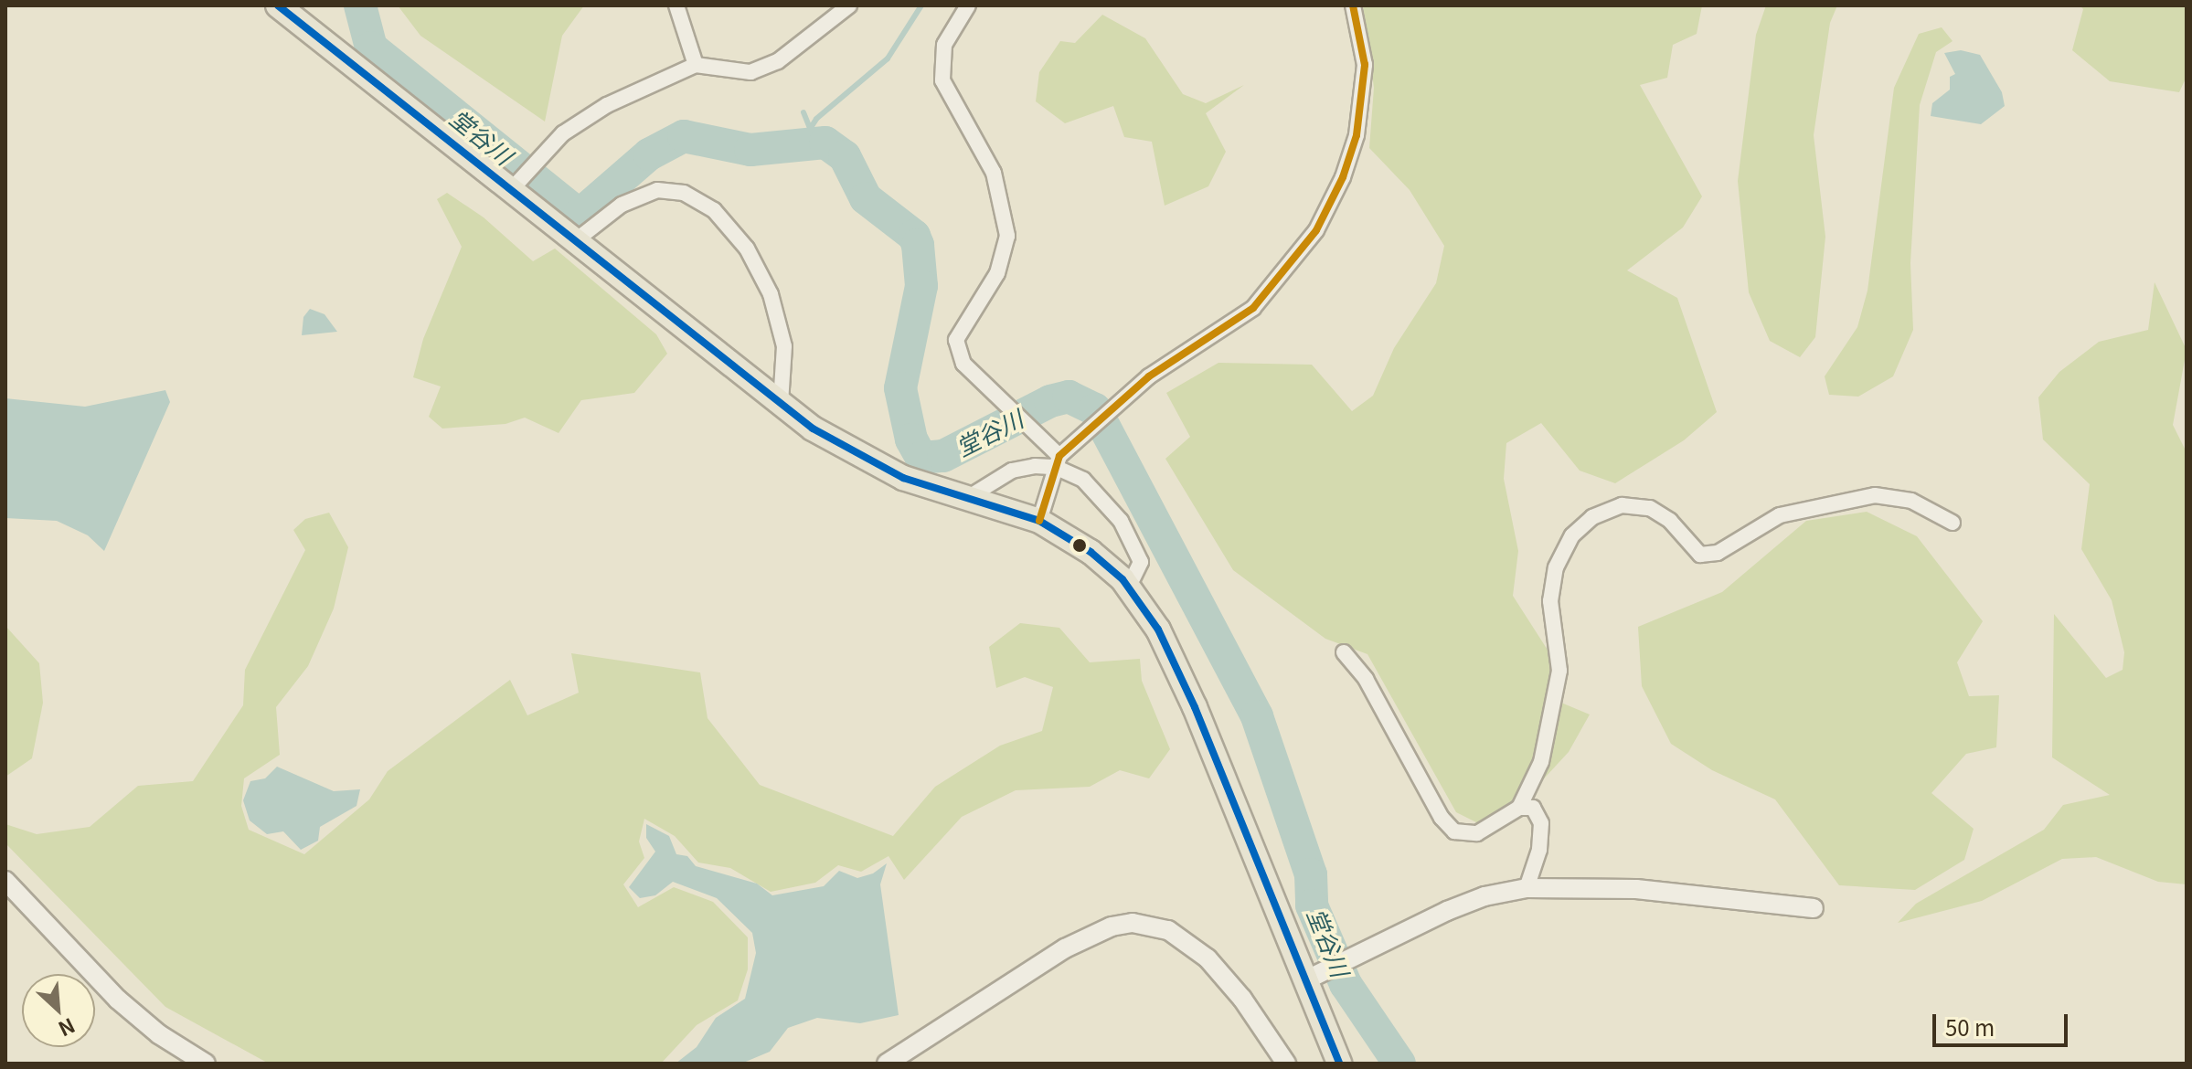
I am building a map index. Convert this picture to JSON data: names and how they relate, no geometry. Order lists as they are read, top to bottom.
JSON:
{
  "water": ["堂谷川"],
  "scale_bar": "50 m",
  "north": "bottom right"
}
